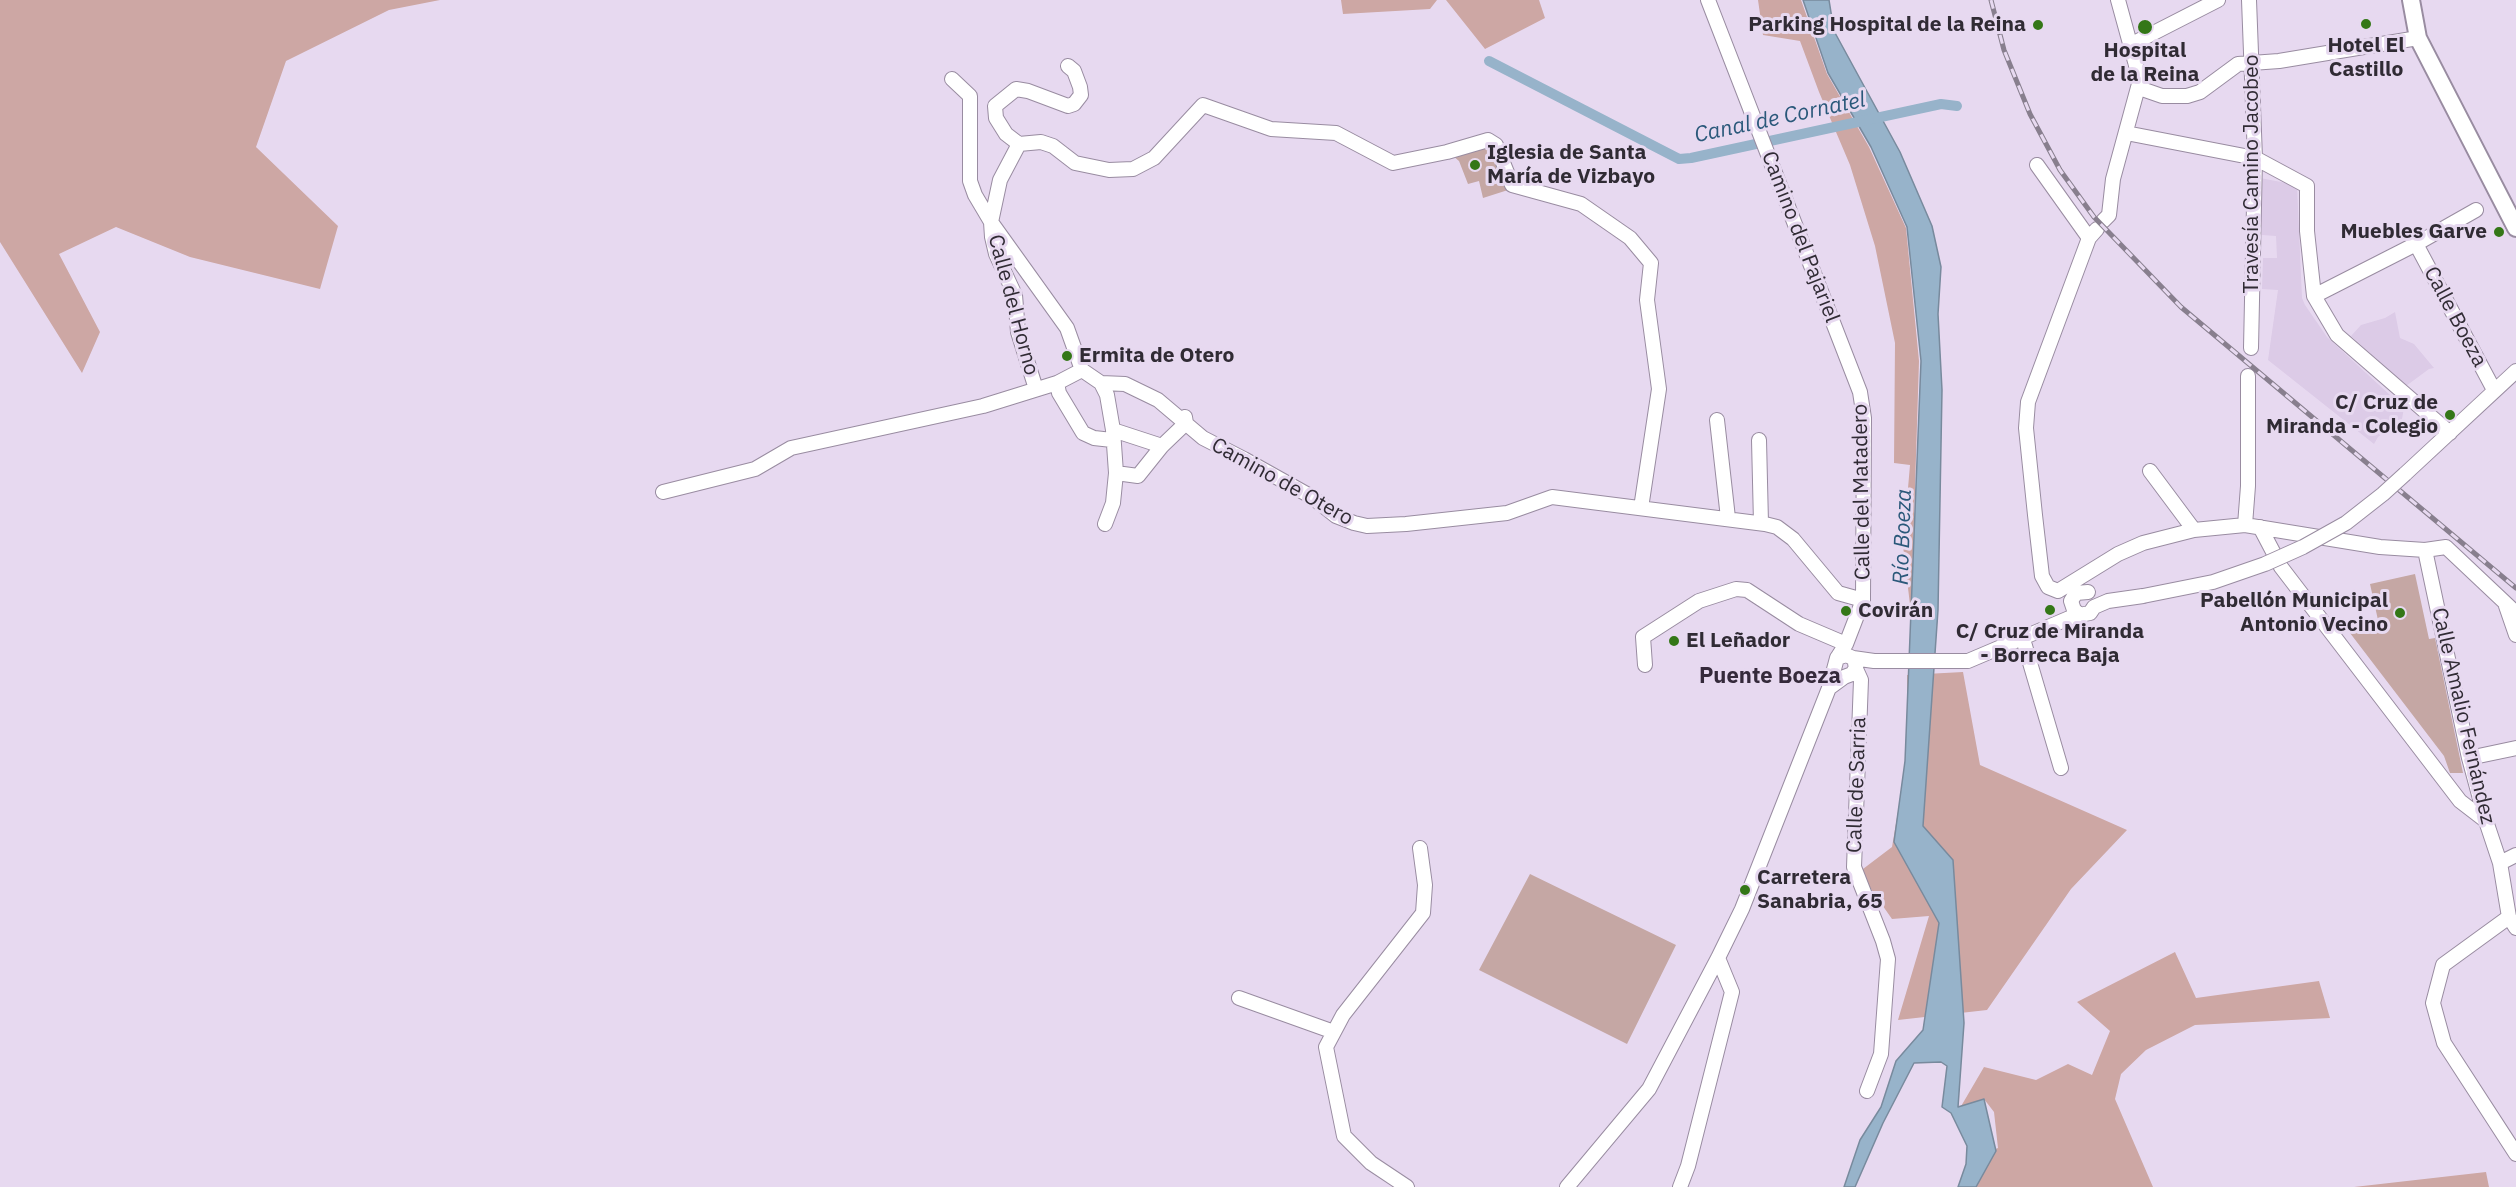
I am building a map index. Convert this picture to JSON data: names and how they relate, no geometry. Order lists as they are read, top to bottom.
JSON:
{
  "streets": {
    "street": [
      "Travesía Camino Jacobeo",
      "Camino del Pajariel",
      "Calle del Horno",
      "Calle Boeza",
      "Camino de Otero",
      "Calle del Matadero",
      "Calle Amalio Fernández",
      "Calle de Sarria"
    ]
  },
  "crossings": [
    ["Camino del Pajariel", "Calle del Matadero"],
    ["Camino de Otero", "Calle del Matadero"],
    ["Calle del Matadero", "Calle de Sarria"]
  ],
  "districts": ["Puente Boeza"],
  "water": ["Canal de Cornatel", "Río Boeza"],
  "places": [
    "Hotel El Castillo",
    "Parking Hospital de la Reina",
    "Hospital de la Reina",
    "Iglesia de Santa María de Vizbayo",
    "Muebles Garve",
    "Ermita de Otero",
    "C/ Cruz de Miranda - Colegio",
    "C/ Cruz de Miranda - Borreca Baja",
    "Covirán",
    "Pabellón Municipal Antonio Vecino",
    "El Leñador",
    "Carretera Sanabria, 65"
  ]
}
